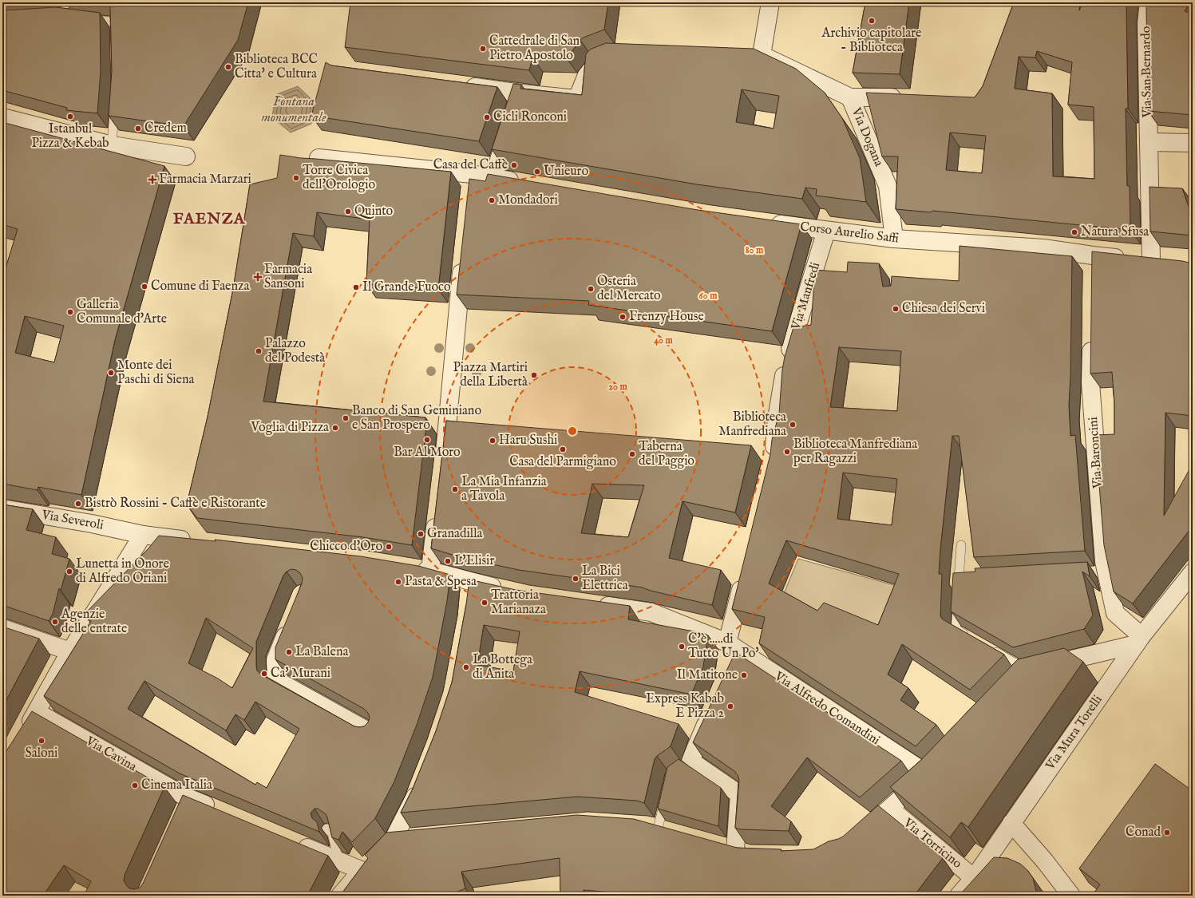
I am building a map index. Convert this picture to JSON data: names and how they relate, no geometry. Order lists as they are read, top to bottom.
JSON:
{
  "streets": {
    "street": [
      "Via San Bernardo",
      "Via Dogana",
      "Corso Aurelio Saffi",
      "Via Manfredi",
      "Via Baroncini",
      "Via Severoli",
      "Via Alfredo Comandini",
      "Via Mura Torelli",
      "Via Cavina",
      "Via Torricino"
    ]
  },
  "crossings": [
    ["Via San Bernardo", "Corso Aurelio Saffi"],
    ["Via Dogana", "Corso Aurelio Saffi"],
    ["Corso Aurelio Saffi", "Via Manfredi"],
    ["Via Baroncini", "Via Mura Torelli"],
    ["Via Mura Torelli", "Via Torricino"]
  ],
  "districts": ["FAENZA"],
  "water": ["Fontana monumentale"],
  "places": {
    "other": [
      "Archivio capitolare - Biblioteca",
      "Cattedrale di San Pietro Apostolo",
      "Biblioteca BCC Citta' e Cultura",
      "Istanbul Pizza & Kebab",
      "Cicli Ronconi",
      "Credem",
      "Casa del Caffè",
      "Unieuro",
      "Torre Civica dell'Orologio",
      "Mondadori",
      "Quinto",
      "Natura Sfusa",
      "Comune di Faenza",
      "Il Grande Fuoco",
      "Osteria del Mercato",
      "Chiesa dei Servi",
      "Galleria Comunale d'Arte",
      "Frenzy House",
      "Palazzo del Podestà",
      "Monte dei Paschi di Siena",
      "Piazza Martiri della Libertà",
      "Banco di San Geminiano e San Prospero",
      "Biblioteca Manfrediana",
      "Voglia di Pizza",
      "Bar Al Moro",
      "Haru Sushi",
      "Casa del Parmigiano",
      "Biblioteca Manfrediana per Ragazzi",
      "Taberna del Paggio",
      "La Mia Infanzia a Tavola",
      "Bistrò Rossini - Caffè e Ristorante",
      "Granadilla",
      "Chicco d'Oro",
      "L'Elisir",
      "Lunetta in Onore di Alfredo Oriani",
      "La Bici Elettrica",
      "Pasta & Spesa",
      "Trattoria Marianaza",
      "Agenzie delle entrate",
      "C'è .....di Tutto Un Po'",
      "La Balena",
      "La Bottega di Anita",
      "Ca' Murani",
      "Il Matitone",
      "Express Kabab E Pizza 2",
      "Saloni",
      "Cinema Italia",
      "Conad"
    ],
    "health": ["Farmacia Marzari", "Farmacia Sansoni"]
  },
  "rings": [
    "80 m",
    "60 m",
    "40 m",
    "20 m"
  ]
}
